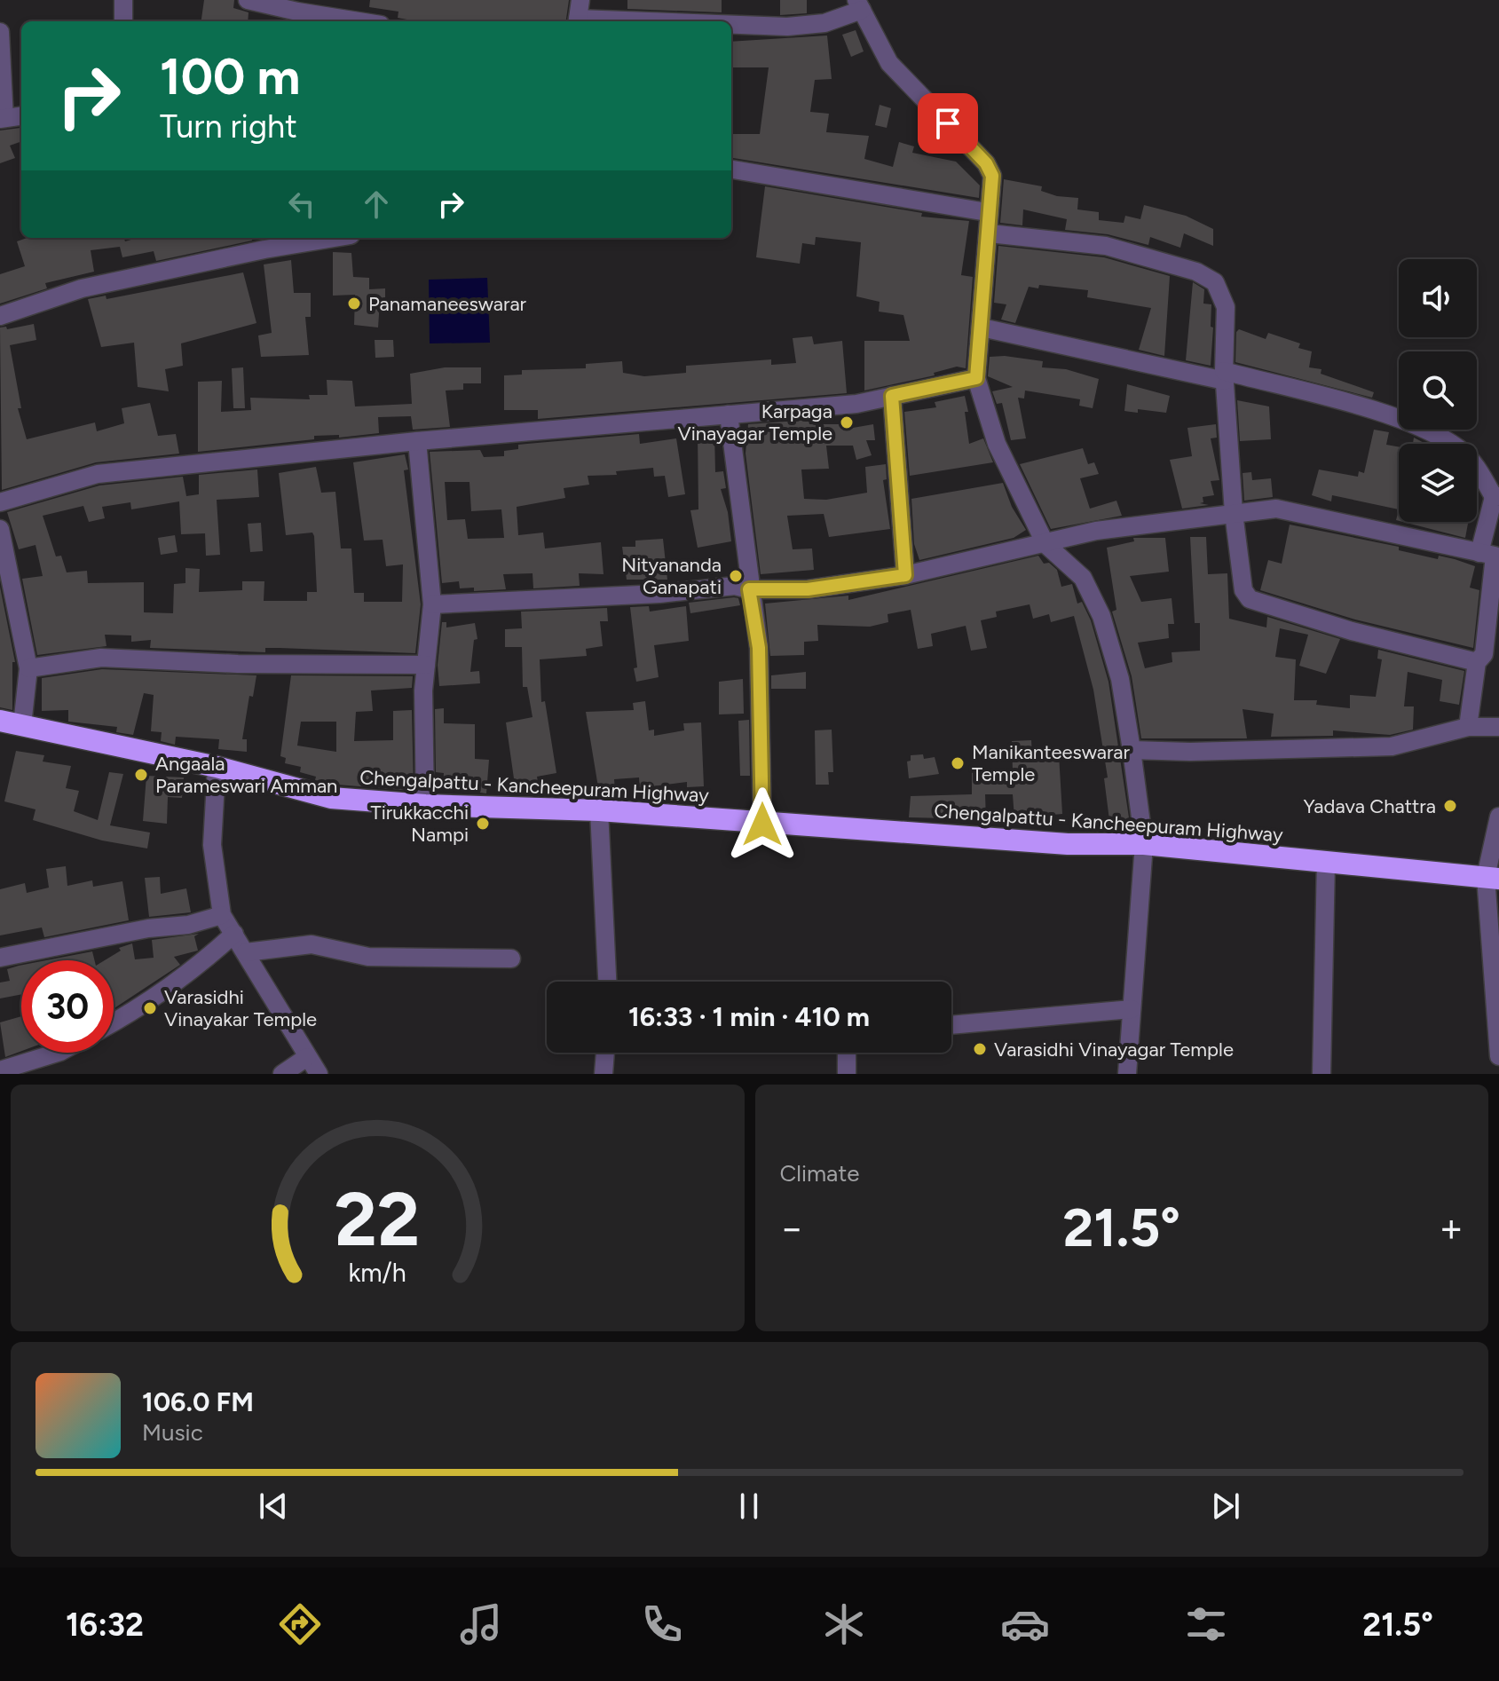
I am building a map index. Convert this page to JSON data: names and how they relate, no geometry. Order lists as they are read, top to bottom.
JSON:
{
  "streets": {
    "highway": ["Chengalpattu - Kancheepuram Highway"]
  },
  "places": [
    "Panamaneeswarar",
    "Karpaga Vinayagar Temple",
    "Nityananda Ganapati",
    "Manikanteeswarar Temple",
    "Angaala Parameswari Amman",
    "Yadava Chattra",
    "Tirukkacchi Nampi",
    "Varasidhi Vinayakar Temple",
    "Varasidhi Vinayagar Temple"
  ],
  "page": {
    "turn": ["100 m", "Turn right"],
    "limit": "30",
    "trip": "16:33 · 1 min · 410 m",
    "tile": "Climate",
    "heat": ["−", "21.5°", "+"],
    "song": ["106.0 FM", "Music"],
    "tabs": ["16:32", "21.5°"],
    "gauge": ["22", "km/h"]
  }
}
